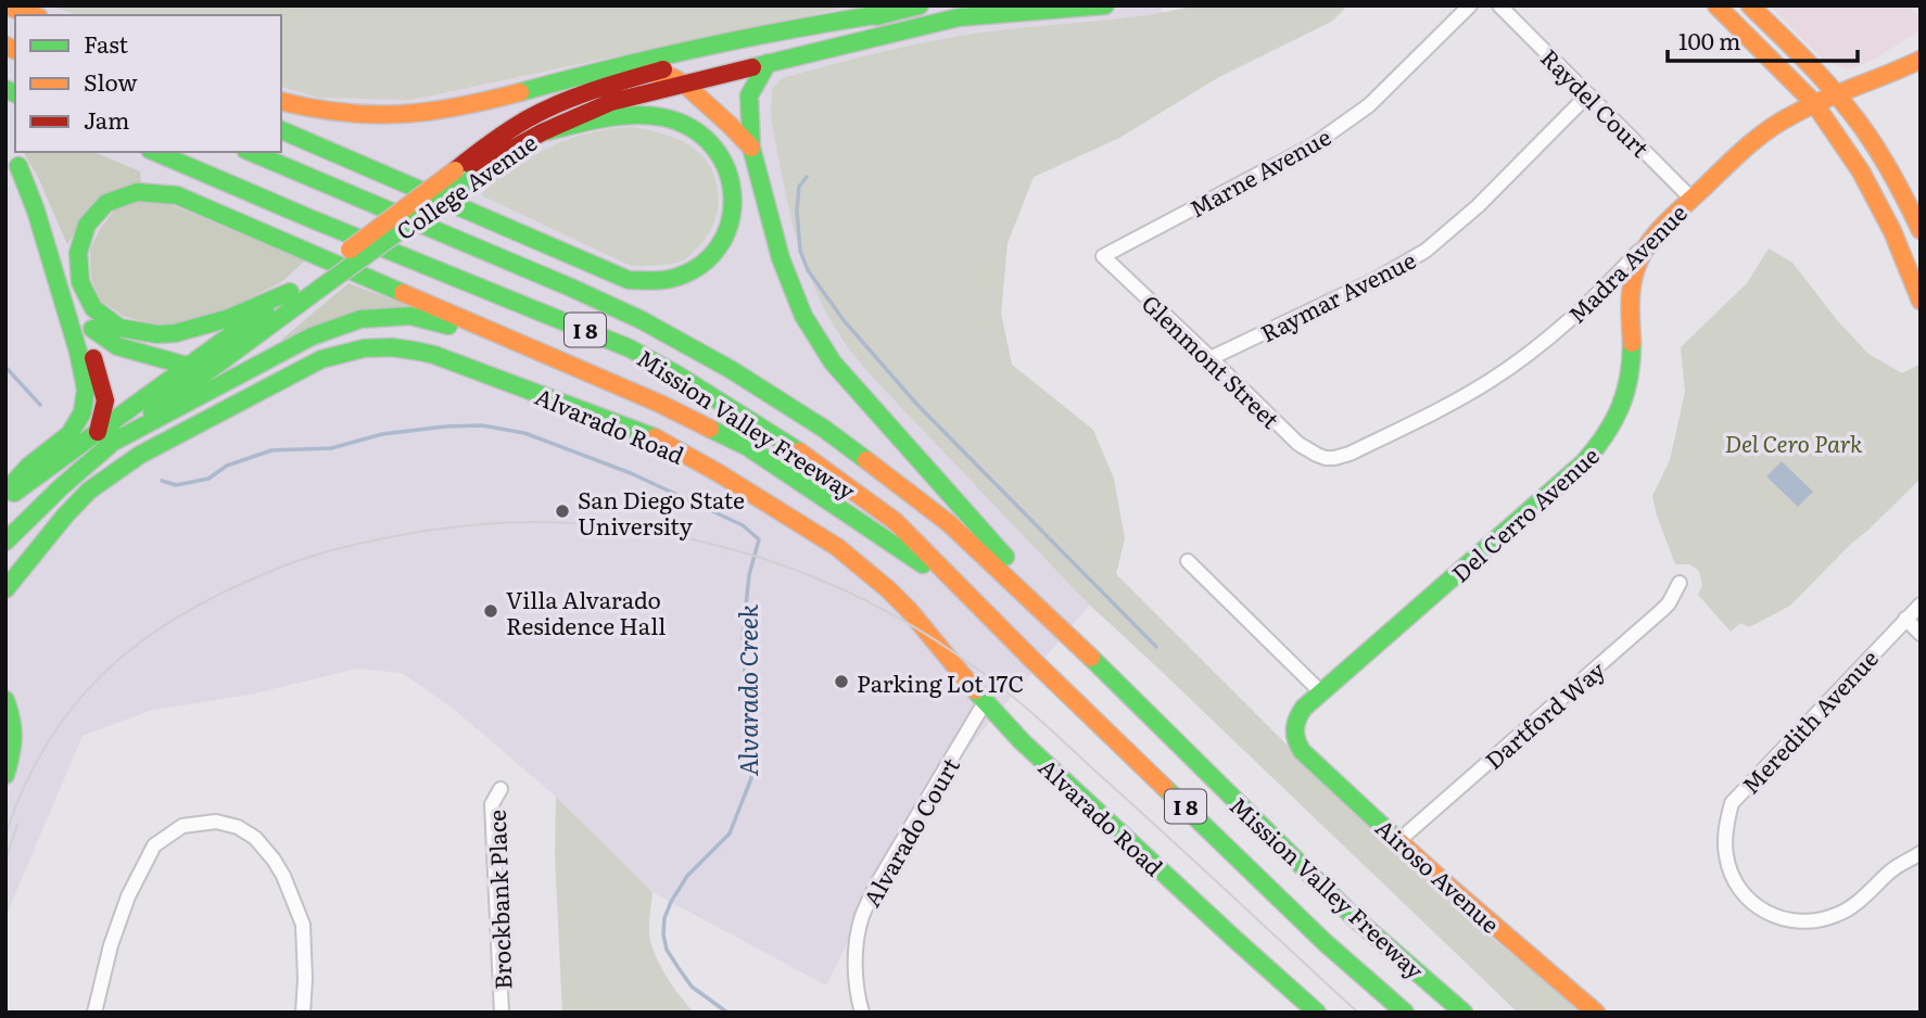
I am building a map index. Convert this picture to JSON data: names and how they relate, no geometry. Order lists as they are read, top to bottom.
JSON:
{
  "streets": {
    "main road": [
      "College Avenue",
      "Madra Avenue",
      "I 8",
      "Mission Valley Freeway",
      "Alvarado Road",
      "Del Cerro Avenue",
      "Airoso Avenue"
    ],
    "street": [
      "Raydel Court",
      "Marne Avenue",
      "Raymar Avenue",
      "Glenmont Street",
      "Dartford Way",
      "Meredith Avenue",
      "Alvarado Court",
      "Brockbank Place"
    ]
  },
  "crossings": [
    ["Raydel Court", "Madra Avenue"],
    ["Raydel Court", "Raymar Avenue"],
    ["Marne Avenue", "Glenmont Street"],
    ["Madra Avenue", "Glenmont Street"],
    ["Madra Avenue", "Del Cerro Avenue"],
    ["Raymar Avenue", "Glenmont Street"],
    ["Alvarado Road", "Alvarado Court"],
    ["Del Cerro Avenue", "Airoso Avenue"],
    ["Dartford Way", "Airoso Avenue"]
  ],
  "water": ["Alvarado Creek"],
  "parks": ["Del Cero Park"],
  "places": ["San Diego State University", "Villa Alvarado Residence Hall", "Parking Lot 17C"],
  "legend": ["Fast", "Slow", "Jam"],
  "scale_bar": "100 m"
}
